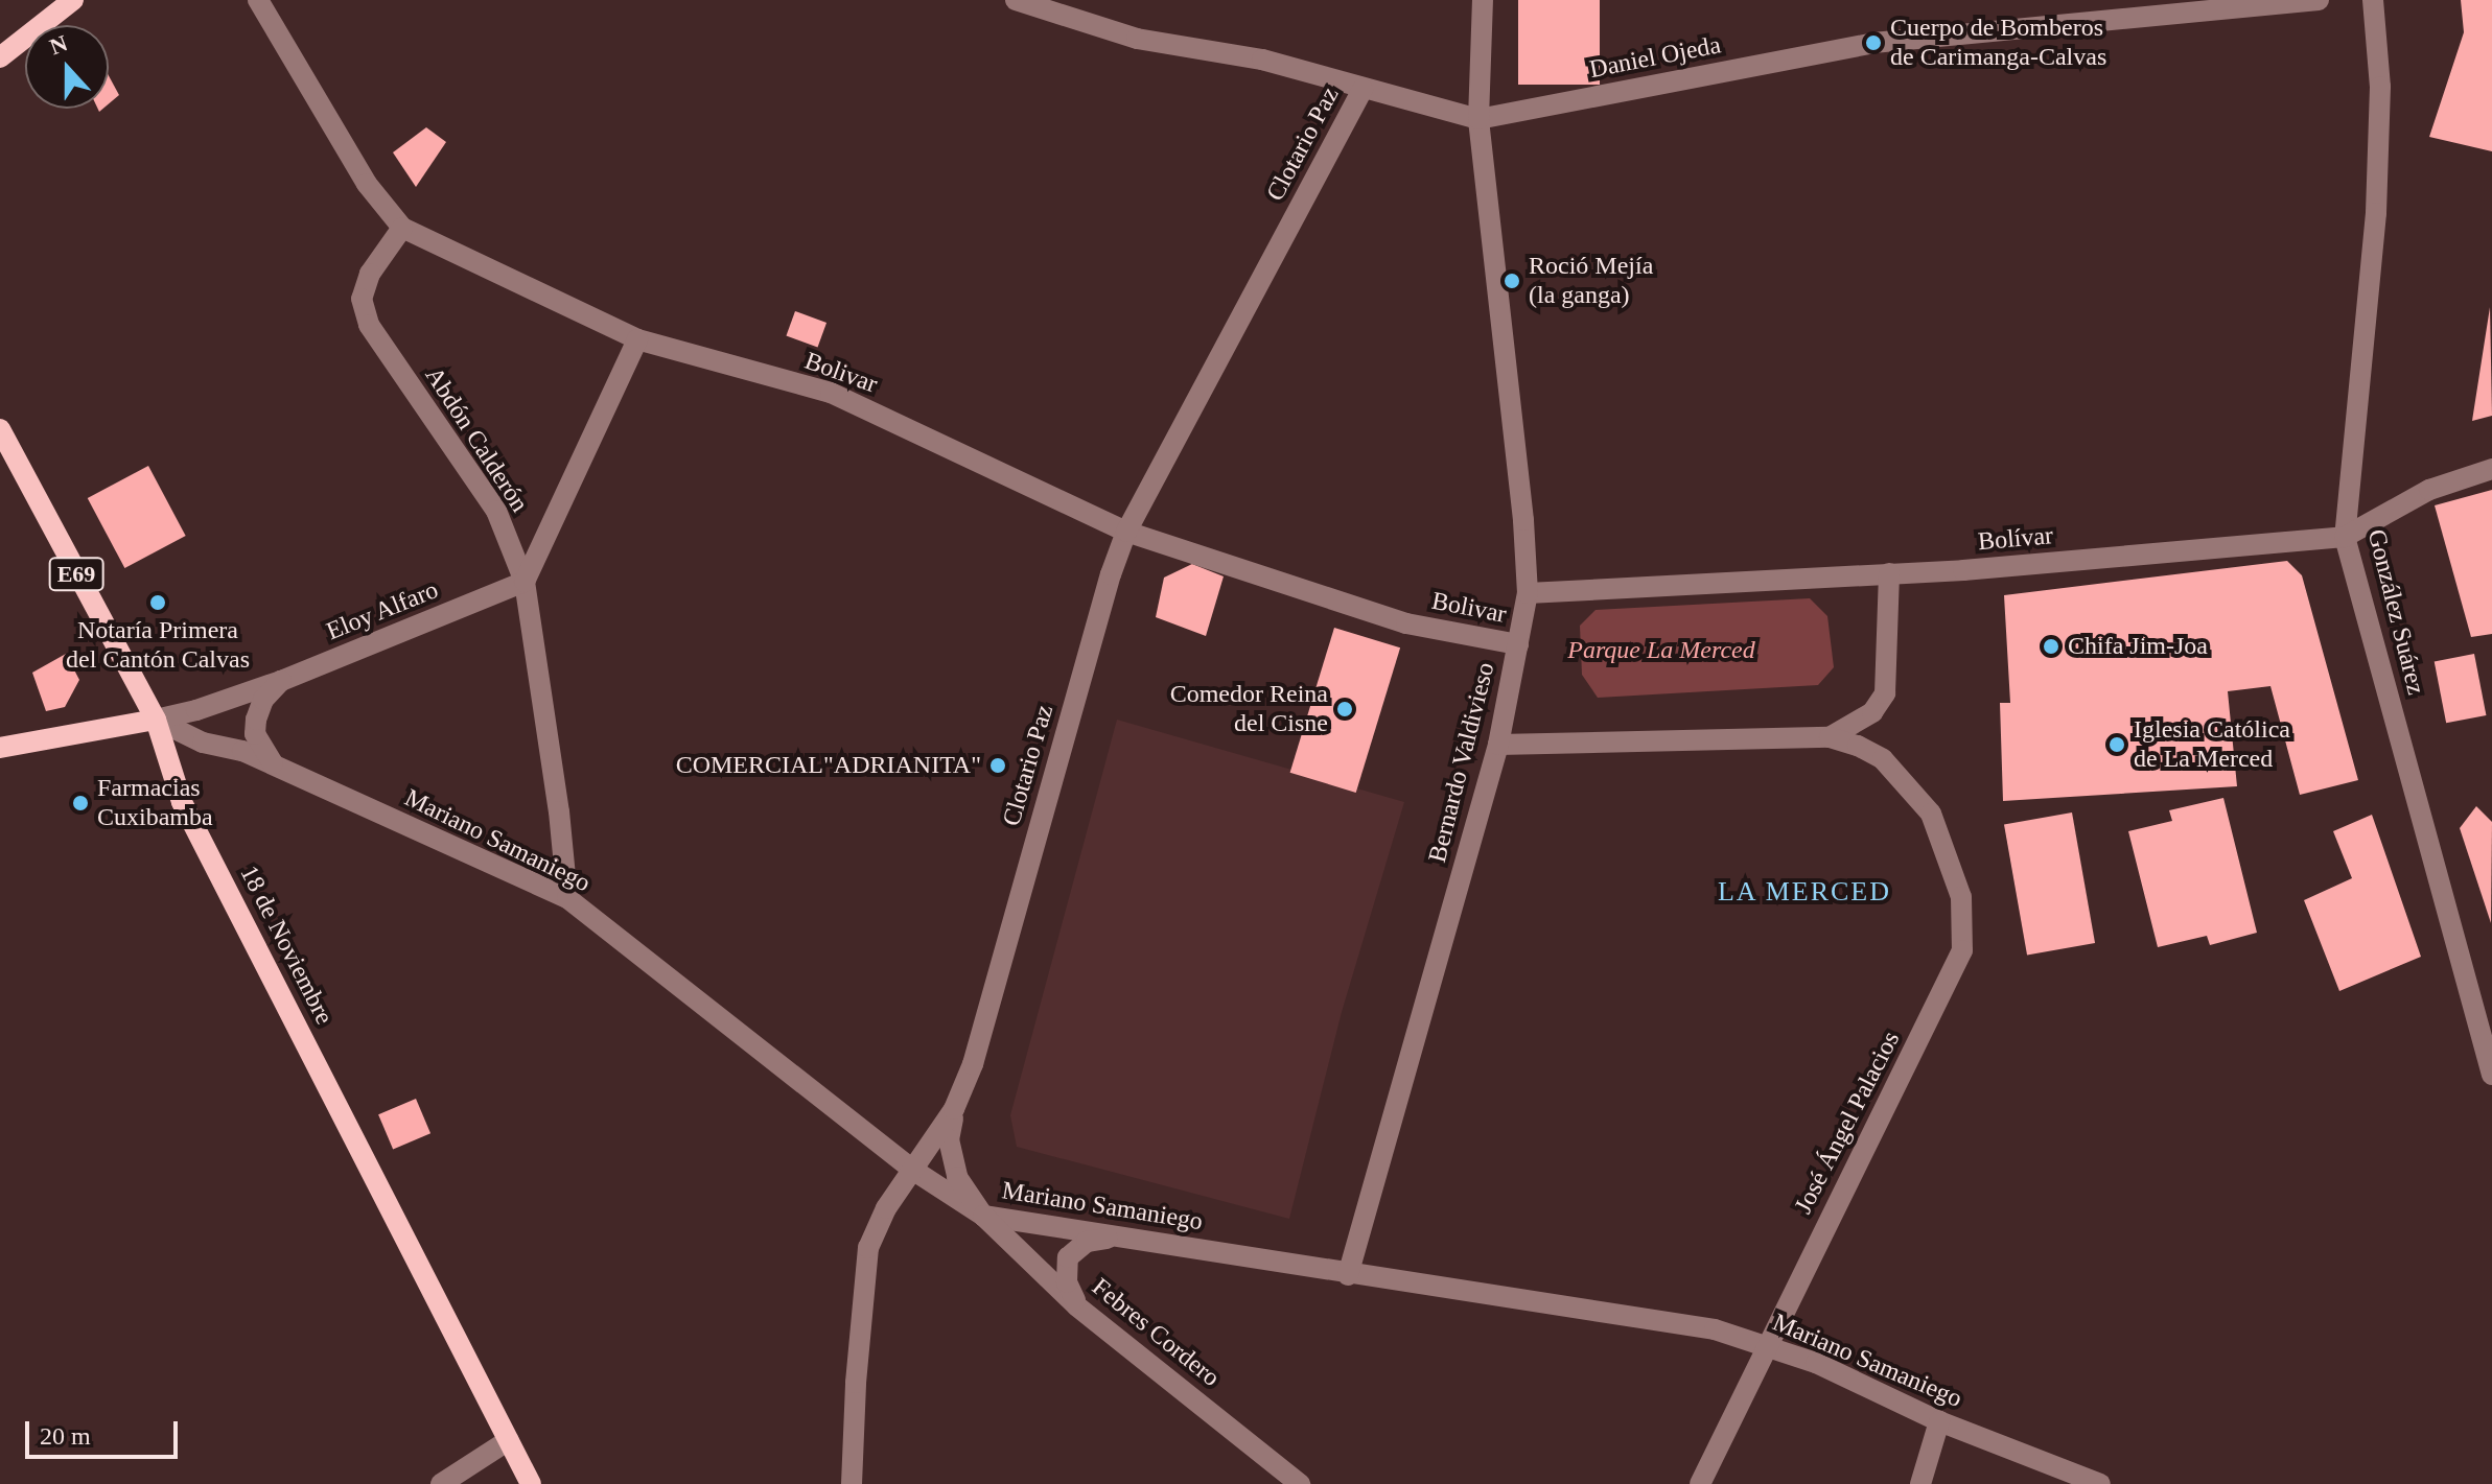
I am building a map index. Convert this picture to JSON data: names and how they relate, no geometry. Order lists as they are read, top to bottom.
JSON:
{
  "streets": {
    "main road": ["E69", "Eloy Alfaro", "18 de Noviembre"],
    "street": [
      "Daniel Ojeda",
      "Clotario Paz",
      "Bolivar",
      "Abdón Calderón",
      "Bolívar",
      "González Suárez",
      "Bernardo Valdivieso",
      "Mariano Samaniego",
      "José Ángel Palacios",
      "Febres Cordero"
    ]
  },
  "crossings": [
    ["Daniel Ojeda", "Clotario Paz"],
    ["Daniel Ojeda", "Bernardo Valdivieso"],
    ["Clotario Paz", "Bolivar"],
    ["Clotario Paz", "Mariano Samaniego"],
    ["Bolivar", "Abdón Calderón"],
    ["Bolivar", "Bernardo Valdivieso"],
    ["Abdón Calderón", "Eloy Alfaro"],
    ["Abdón Calderón", "Mariano Samaniego"],
    ["Bolívar", "González Suárez"],
    ["Bolívar", "Bernardo Valdivieso"],
    ["Eloy Alfaro", "Mariano Samaniego"],
    ["Eloy Alfaro", "18 de Noviembre"],
    ["Bernardo Valdivieso", "Mariano Samaniego"],
    ["Mariano Samaniego", "18 de Noviembre"],
    ["Mariano Samaniego", "José Ángel Palacios"],
    ["Mariano Samaniego", "Febres Cordero"]
  ],
  "districts": ["LA MERCED"],
  "parks": ["Parque La Merced"],
  "places": [
    "Cuerpo de Bomberos de Carimanga-Calvas",
    "Roció Mejía (la ganga)",
    "Notaría Primera del Cantón Calvas",
    "Chifa Jim-Joa",
    "Comedor Reina del Cisne",
    "Iglesia Católica de La Merced",
    "COMERCIAL\"ADRIANITA\"",
    "Farmacias Cuxibamba"
  ],
  "scale_bar": "20 m",
  "north": "top"
}
